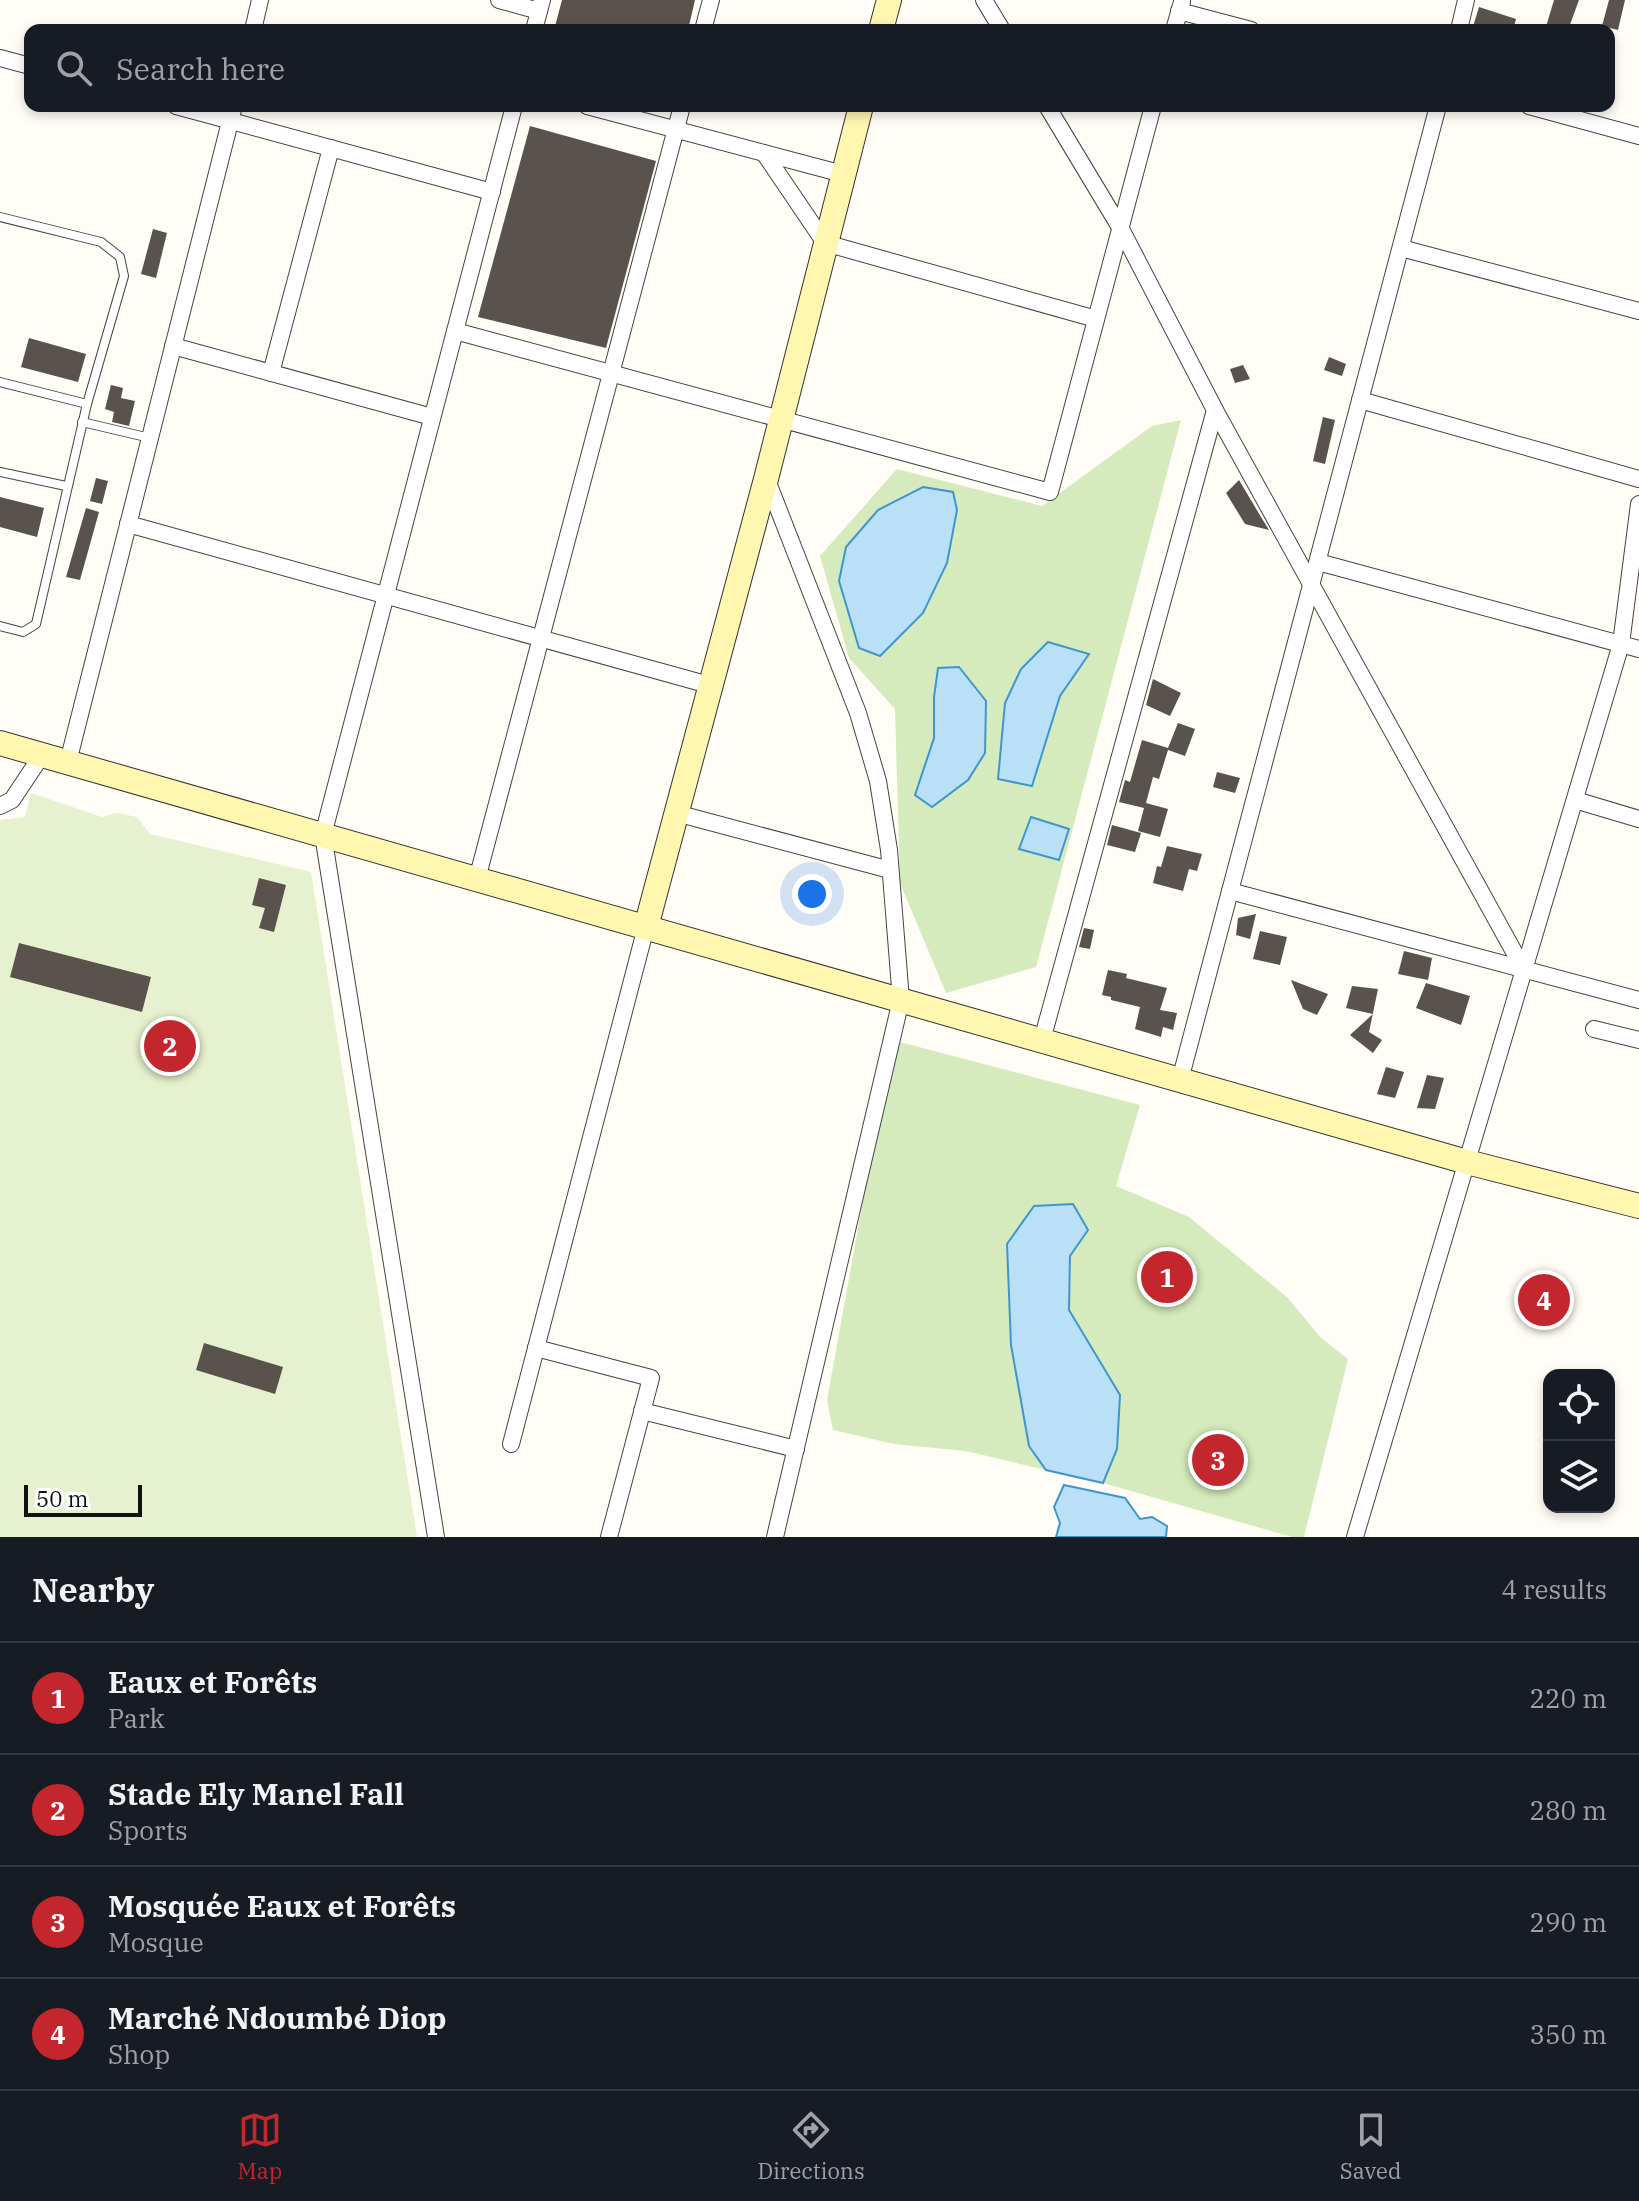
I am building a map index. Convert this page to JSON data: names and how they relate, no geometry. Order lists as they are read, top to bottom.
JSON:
{
  "scale_bar": "50 m",
  "page": {
    "search": "Search here",
    "pins": [
      "2",
      "1",
      "4",
      "3"
    ],
    "scale": "50 m",
    "heading": ["Nearby", "4 results"],
    "list": [
      {
        "mark": "1",
        "name": "Eaux et Forêts",
        "note": "Park",
        "value": "220 m"
      },
      {
        "mark": "2",
        "name": "Stade Ely Manel Fall",
        "note": "Sports",
        "value": "280 m"
      },
      {
        "mark": "3",
        "name": "Mosquée Eaux et Forêts",
        "note": "Mosque",
        "value": "290 m"
      },
      {
        "mark": "4",
        "name": "Marché Ndoumbé Diop",
        "note": "Shop",
        "value": "350 m"
      }
    ],
    "nav": ["Map", "Directions", "Saved"]
  }
}
